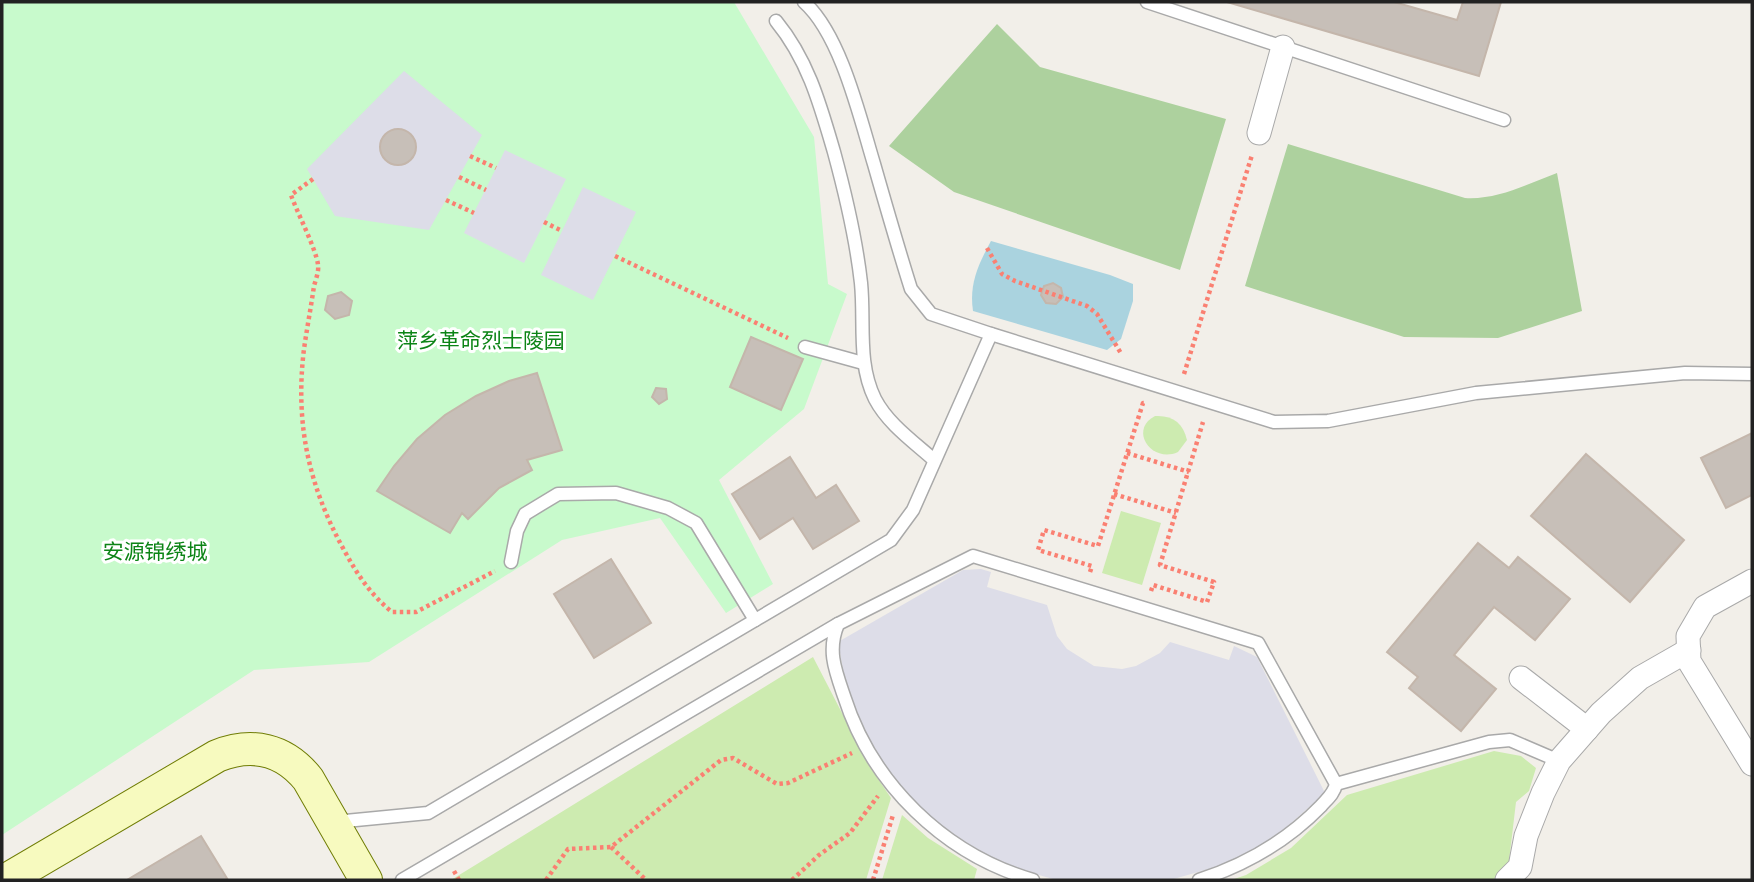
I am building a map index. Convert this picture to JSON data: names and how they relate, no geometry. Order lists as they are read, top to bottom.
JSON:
{
  "parks": ["萍乡革命烈士陵园", "安源锦绣城"]
}
